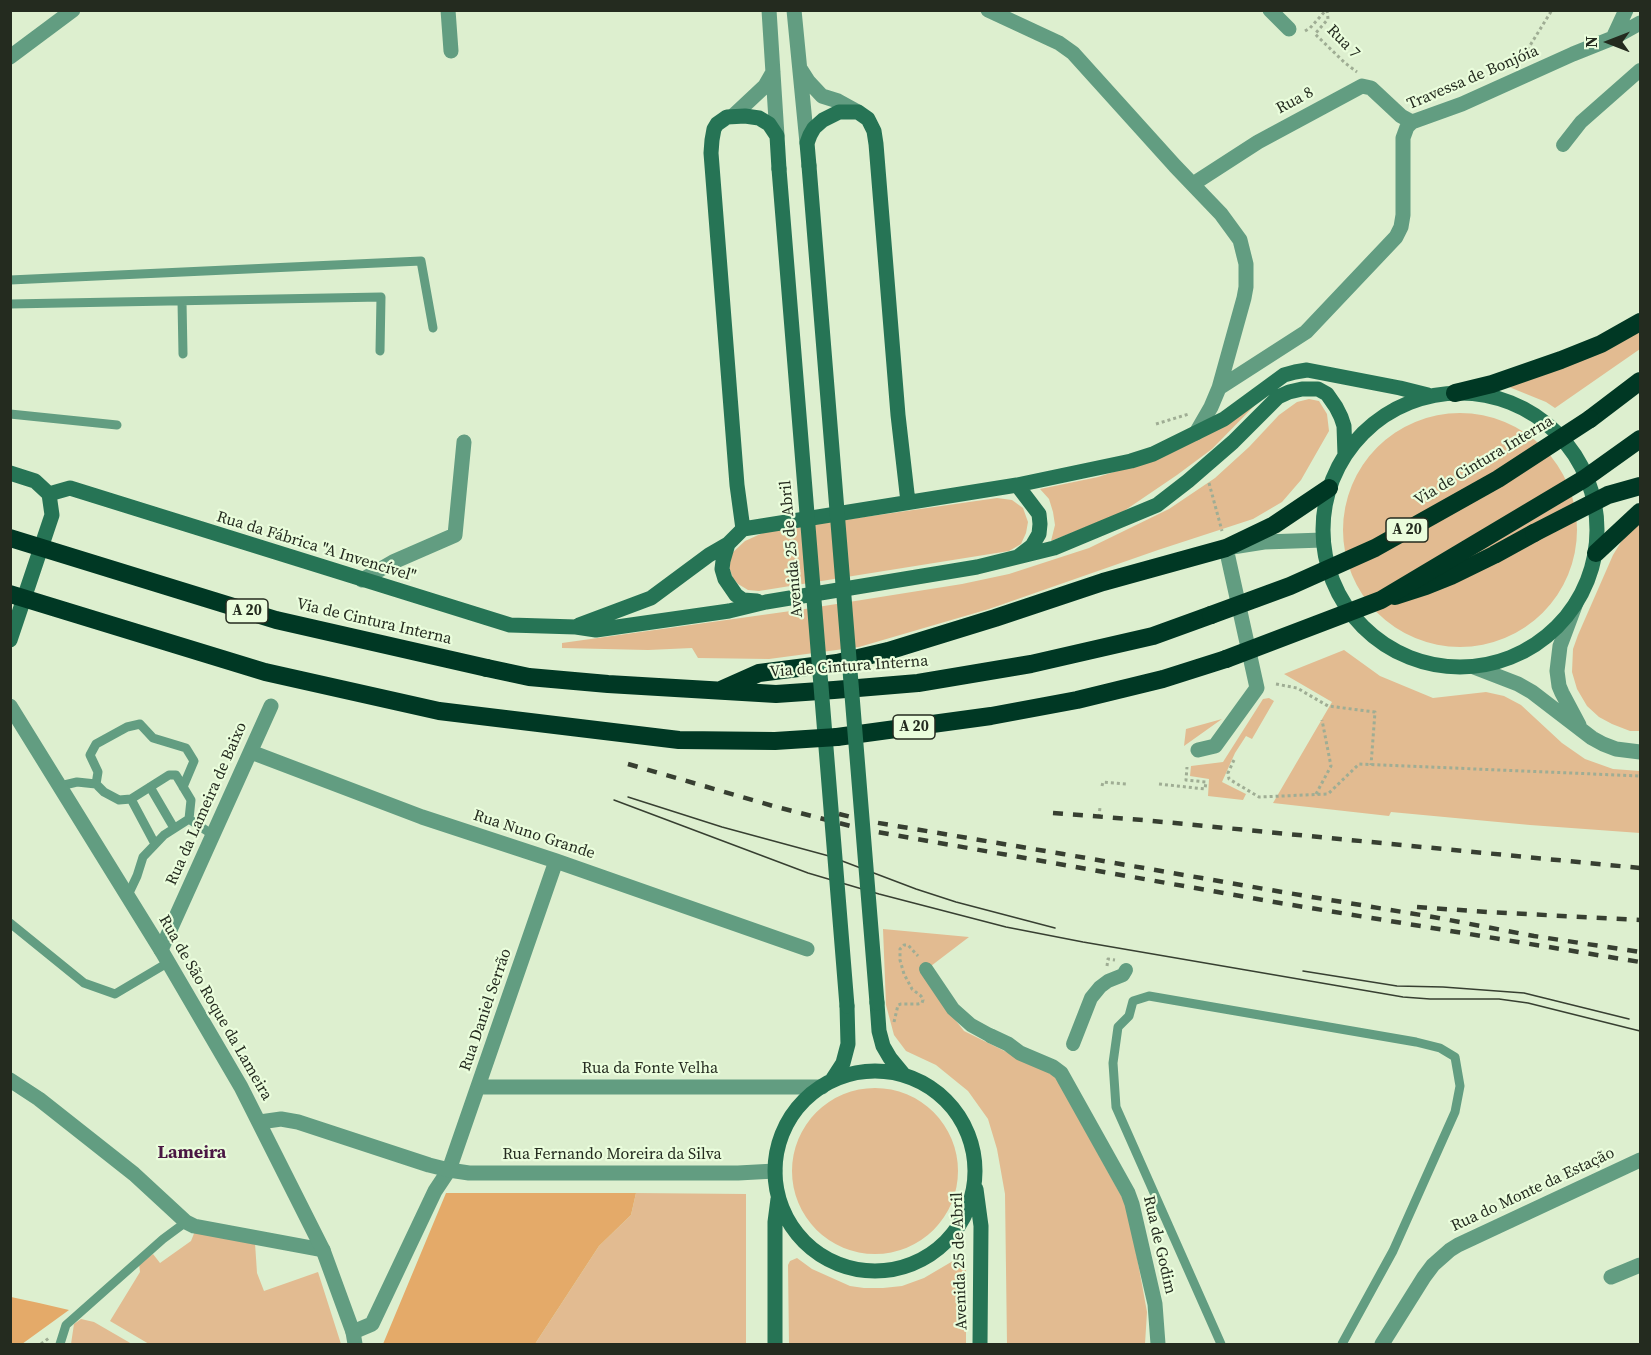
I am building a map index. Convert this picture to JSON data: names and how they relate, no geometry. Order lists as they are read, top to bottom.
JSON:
{
  "streets": {
    "highway": ["Via de Cintura Interna", "A 20"],
    "main road": ["Rua da Fábrica \"A Invencível\"", "Avenida 25 de Abril"],
    "street": [
      "Travessa de Bonjóia",
      "Rua 8",
      "Rua da Lameira de Baixo",
      "Rua Nuno Grande",
      "Rua de São Roque da Lameira",
      "Rua Daniel Serrão",
      "Rua da Fonte Velha",
      "Rua Fernando Moreira da Silva",
      "Rua do Monte da Estação",
      "Rua de Godim"
    ],
    "path": ["Rua 7"]
  },
  "crossings": [
    ["Rua 7", "Rua 8"],
    ["Avenida 25 de Abril", "Rua da Fonte Velha"],
    ["Avenida 25 de Abril", "Rua Fernando Moreira da Silva"],
    ["Rua da Lameira de Baixo", "Rua Nuno Grande"],
    ["Rua da Lameira de Baixo", "Rua de São Roque da Lameira"],
    ["Rua Nuno Grande", "Rua Daniel Serrão"],
    ["Rua de São Roque da Lameira", "Rua Fernando Moreira da Silva"],
    ["Rua Daniel Serrão", "Rua da Fonte Velha"],
    ["Rua Daniel Serrão", "Rua Fernando Moreira da Silva"],
    ["Rua da Fonte Velha", "Rua Fernando Moreira da Silva"]
  ],
  "districts": ["Lameira"],
  "north": "left"
}
